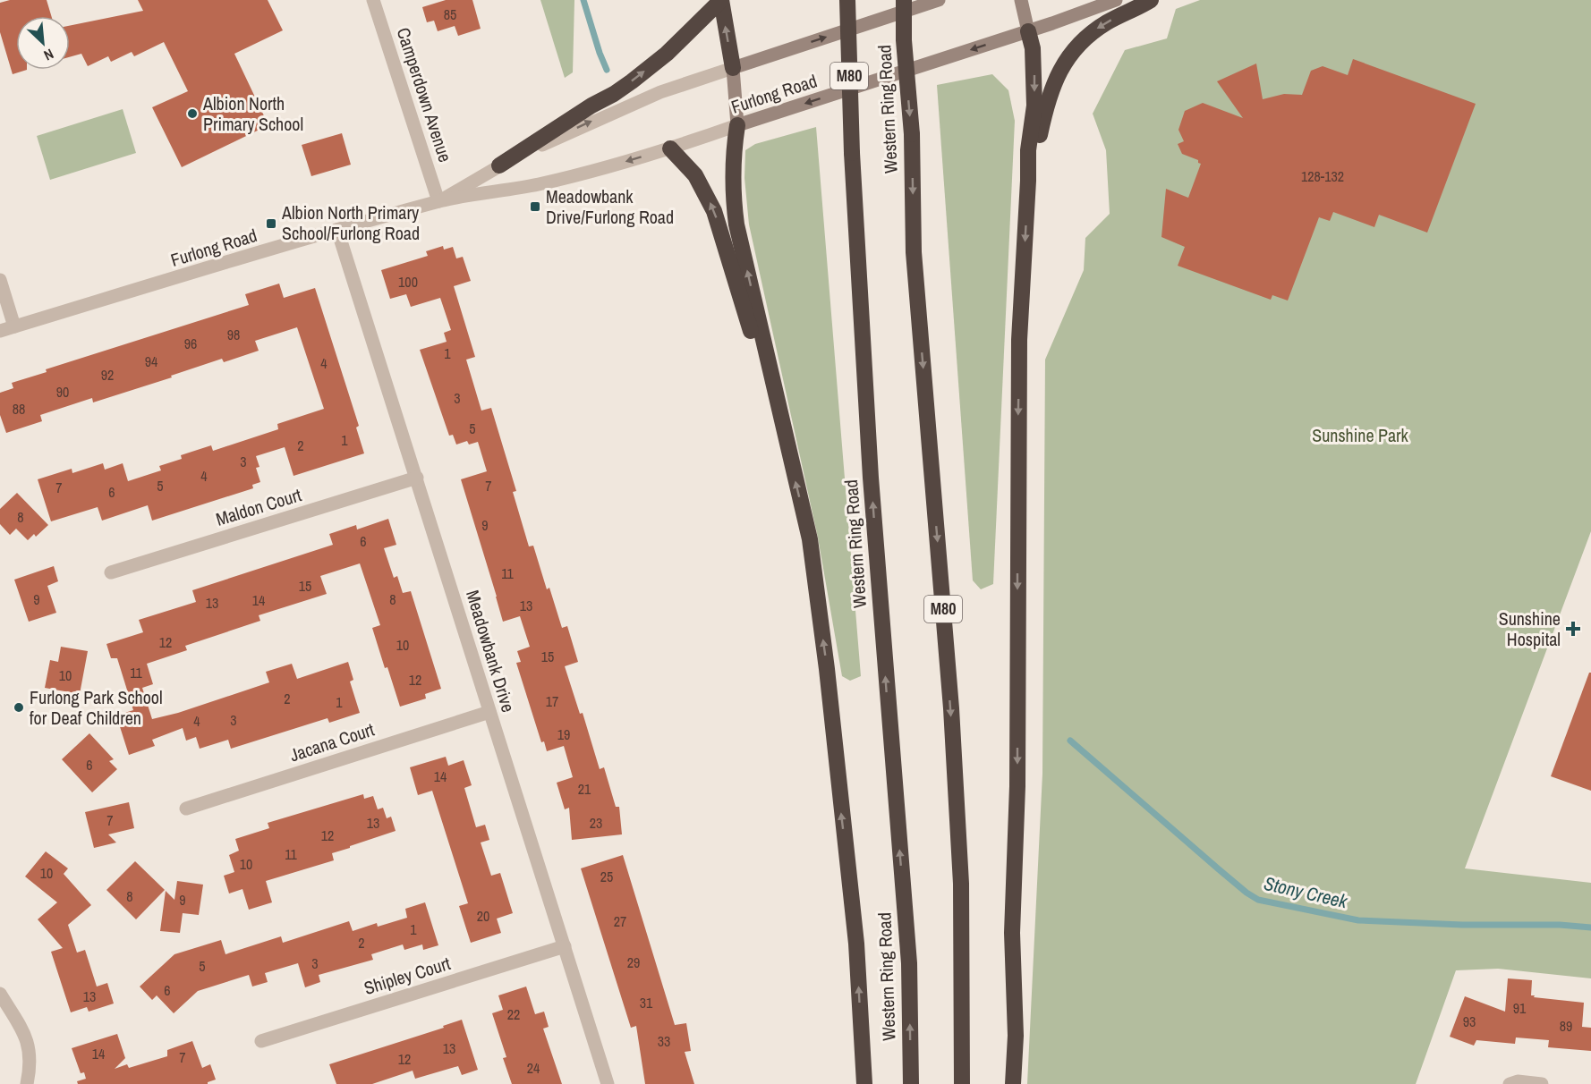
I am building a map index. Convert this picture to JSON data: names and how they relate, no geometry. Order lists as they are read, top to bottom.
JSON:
{
  "streets": {
    "highway": ["M80", "Western Ring Road"],
    "main road": ["Furlong Road"],
    "street": [
      "Camperdown Avenue",
      "Maldon Court",
      "Meadowbank Drive",
      "Jacana Court",
      "Shipley Court"
    ]
  },
  "crossings": [
    ["Furlong Road", "Camperdown Avenue"],
    ["Furlong Road", "Meadowbank Drive"],
    ["Maldon Court", "Meadowbank Drive"],
    ["Meadowbank Drive", "Jacana Court"],
    ["Meadowbank Drive", "Shipley Court"]
  ],
  "water": ["Stony Creek"],
  "parks": ["Sunshine Park"],
  "places": {
    "other": ["Albion North Primary School", "Furlong Park School for Deaf Children"],
    "transit": ["Meadowbank Drive/Furlong Road", "Albion North Primary School/Furlong Road"],
    "health": ["Sunshine Hospital"]
  },
  "house_numbers": [
    "85",
    "128-132",
    "100",
    "98",
    "96",
    "1",
    "94",
    "4",
    "92",
    "90",
    "3",
    "88",
    "5",
    "1",
    "2",
    "3",
    "4",
    "5",
    "7",
    "7",
    "6",
    "8",
    "9",
    "6",
    "11",
    "15",
    "9",
    "8",
    "14",
    "13",
    "13",
    "12",
    "10",
    "15",
    "11",
    "10",
    "12",
    "2",
    "17",
    "1",
    "3",
    "4",
    "19",
    "6",
    "14",
    "21",
    "7",
    "13",
    "23",
    "12",
    "11",
    "10",
    "10",
    "25",
    "8",
    "9",
    "20",
    "27",
    "1",
    "2",
    "29",
    "3",
    "5",
    "6",
    "13",
    "31",
    "91",
    "22",
    "93",
    "89",
    "33",
    "13",
    "14",
    "7",
    "12",
    "24"
  ],
  "north": "bottom right"
}
